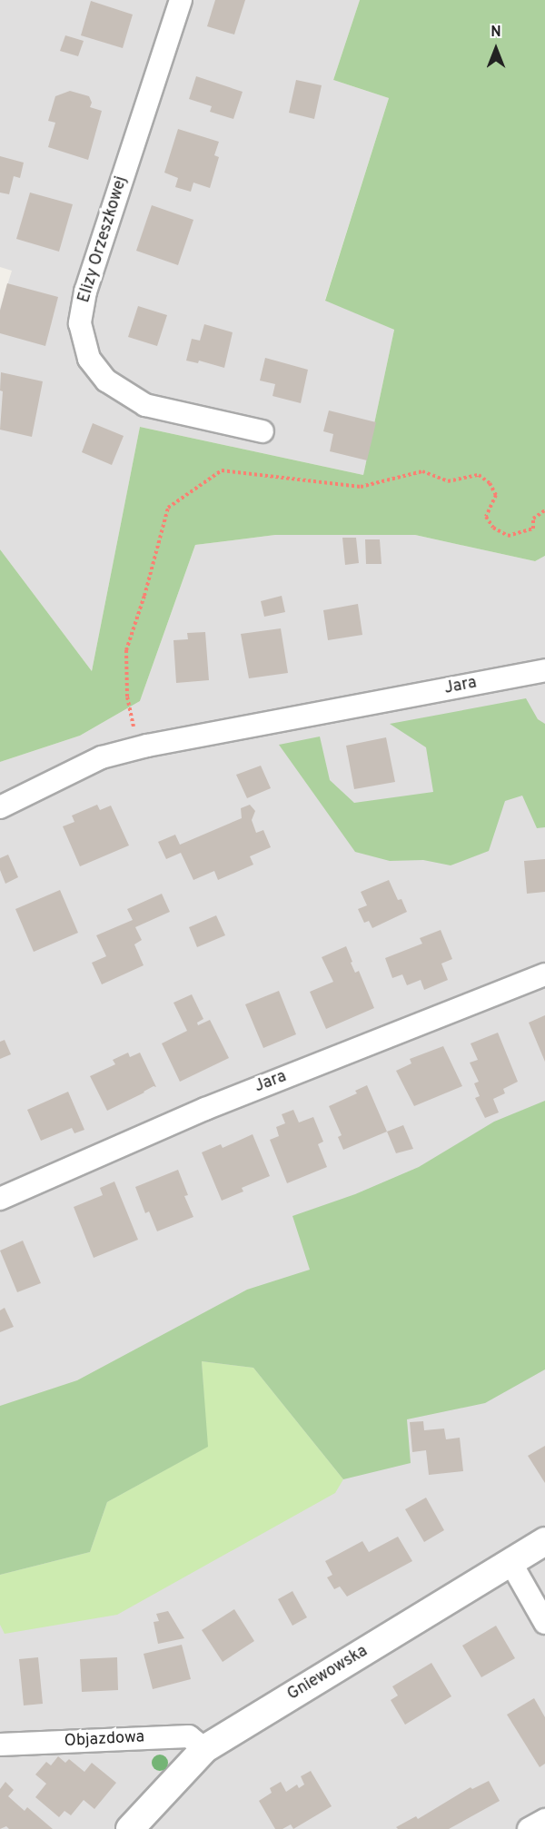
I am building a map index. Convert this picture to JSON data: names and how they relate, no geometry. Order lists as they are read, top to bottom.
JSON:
{
  "streets": {
    "street": [
      "Elizy Orzeszkowej",
      "Jara",
      "Gniewowska",
      "Objazdowa"
    ]
  },
  "crossings": [
    ["Gniewowska", "Objazdowa"]
  ],
  "north": "top"
}
